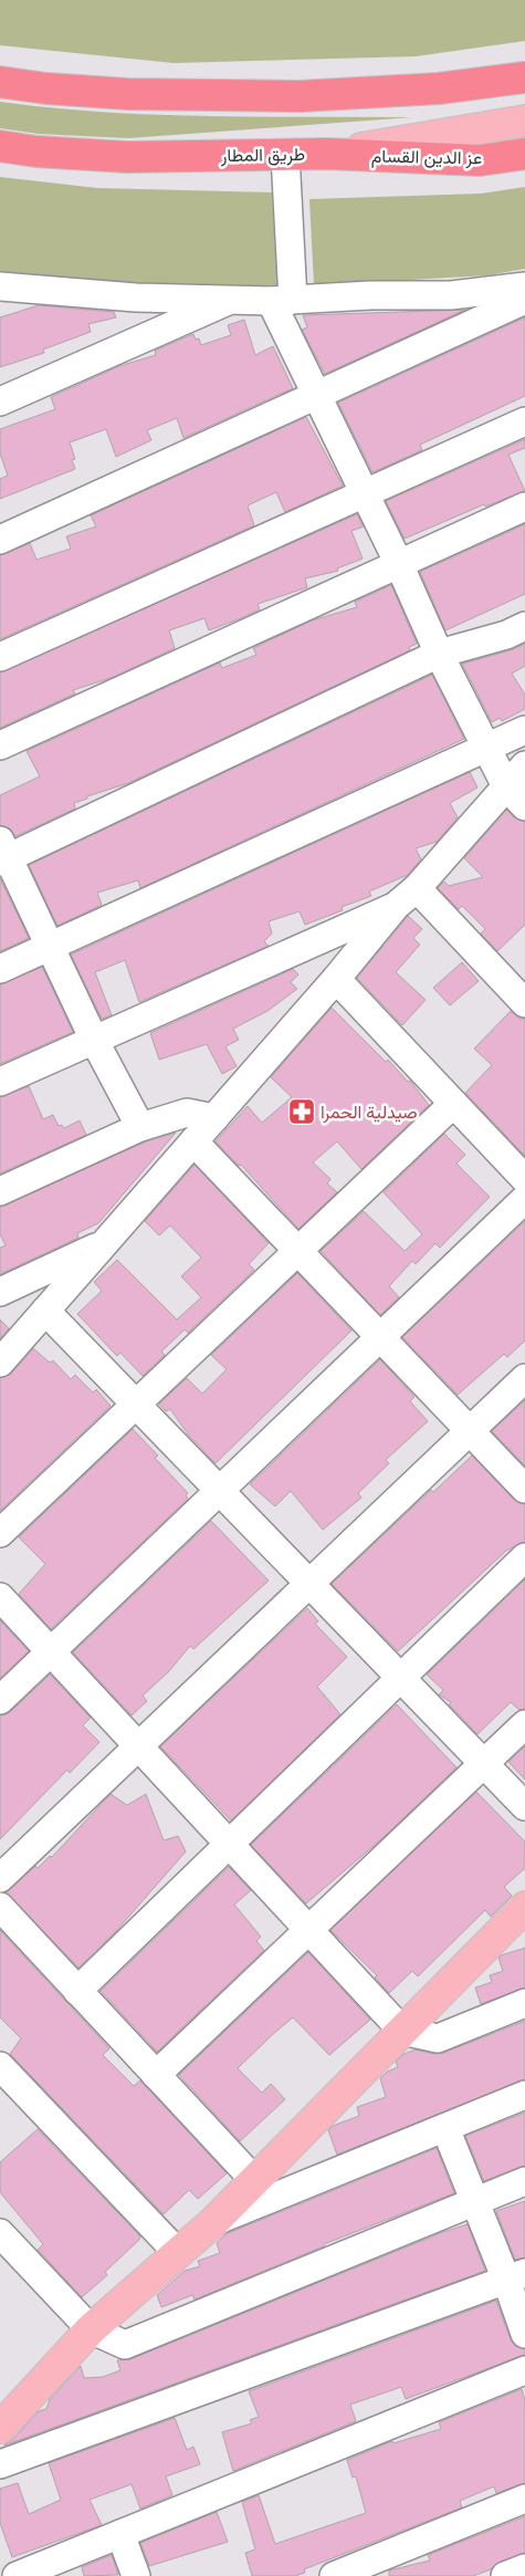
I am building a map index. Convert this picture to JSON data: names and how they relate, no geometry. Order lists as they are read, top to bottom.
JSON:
{
  "streets": {
    "highway": ["طريق المطار", "عز الدين القسام"]
  },
  "crossings": [
    ["طريق المطار", "عز الدين القسام"]
  ],
  "places": {
    "pharmacy": ["صيدلية الحمرا"]
  }
}
